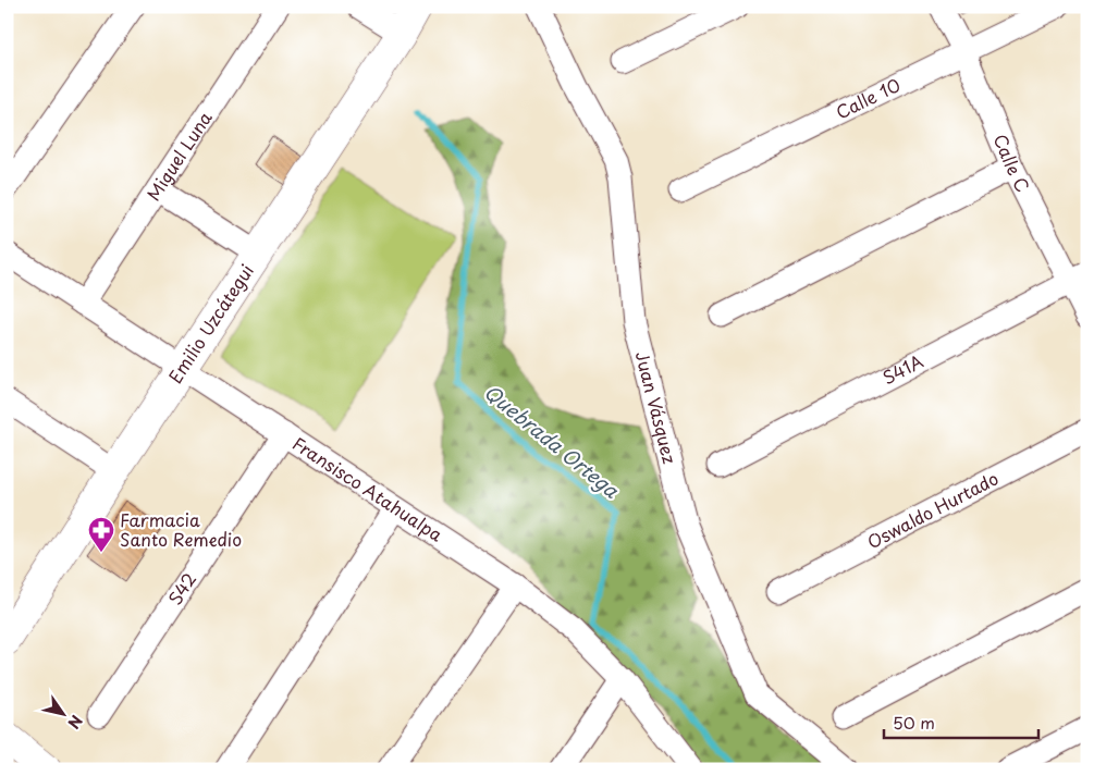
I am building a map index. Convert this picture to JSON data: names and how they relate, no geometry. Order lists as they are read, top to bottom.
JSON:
{
  "streets": {
    "street": [
      "Calle 10",
      "Miguel Luna",
      "Calle C",
      "Emilio Uzcátegui",
      "S41A",
      "Juan Vásquez",
      "Fransisco Atahualpa",
      "Oswaldo Hurtado",
      "S42"
    ]
  },
  "crossings": [
    ["Calle 10", "Calle C"],
    ["Miguel Luna", "Fransisco Atahualpa"],
    ["Calle C", "S41A"],
    ["Emilio Uzcátegui", "Fransisco Atahualpa"],
    ["Fransisco Atahualpa", "S42"]
  ],
  "water": ["Quebrada Ortega"],
  "places": {
    "pharmacy": ["Farmacia Santo Remedio"]
  },
  "scale_bar": "50 m",
  "north": "bottom right"
}
